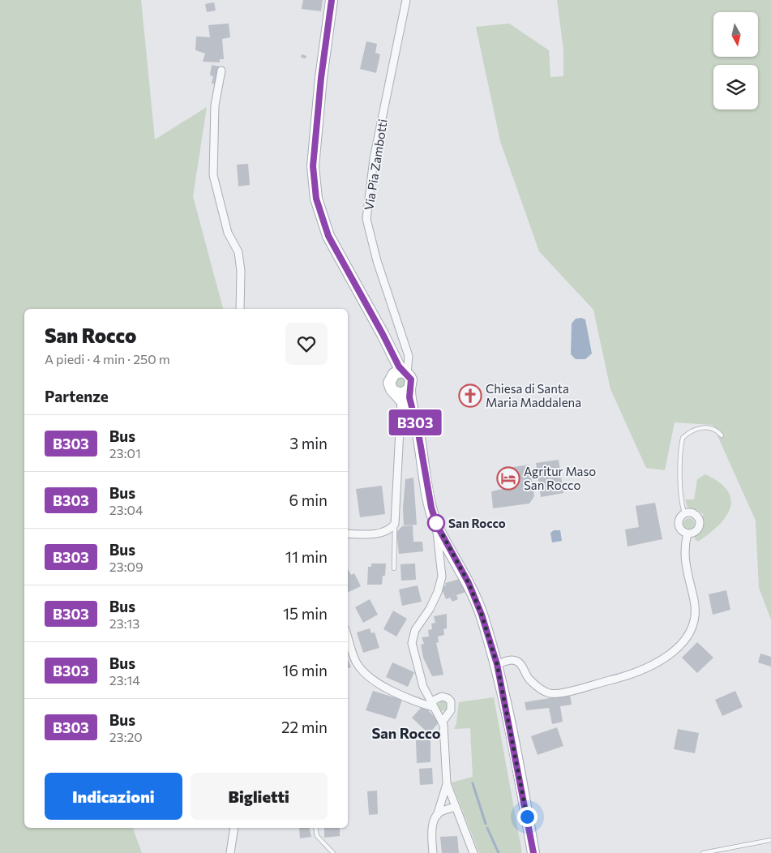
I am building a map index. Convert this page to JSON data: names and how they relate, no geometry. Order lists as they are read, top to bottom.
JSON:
{
  "streets": {
    "street": ["Via Pia Zambotti"]
  },
  "districts": ["San Rocco"],
  "places": {
    "church": ["Chiesa di Santa Maria Maddalena"],
    "hotel": ["Agritur Maso San Rocco"],
    "other": ["San Rocco"]
  },
  "lines": ["bus line B303"],
  "north": "bottom",
  "page": {
    "on_map": "B303",
    "heading": [
      ["San Rocco", "A piedi · 4 min · 250 m"],
      "Partenze"
    ],
    "list": [
      {
        "mark": "B303",
        "name": "Bus",
        "note": "23:01",
        "value": "3 min"
      },
      {
        "mark": "B303",
        "name": "Bus",
        "note": "23:04",
        "value": "6 min"
      },
      {
        "mark": "B303",
        "name": "Bus",
        "note": "23:09",
        "value": "11 min"
      },
      {
        "mark": "B303",
        "name": "Bus",
        "note": "23:13",
        "value": "15 min"
      },
      {
        "mark": "B303",
        "name": "Bus",
        "note": "23:14",
        "value": "16 min"
      },
      {
        "mark": "B303",
        "name": "Bus",
        "note": "23:20",
        "value": "22 min"
      }
    ],
    "buttons": ["Indicazioni", "Biglietti"]
  }
}
